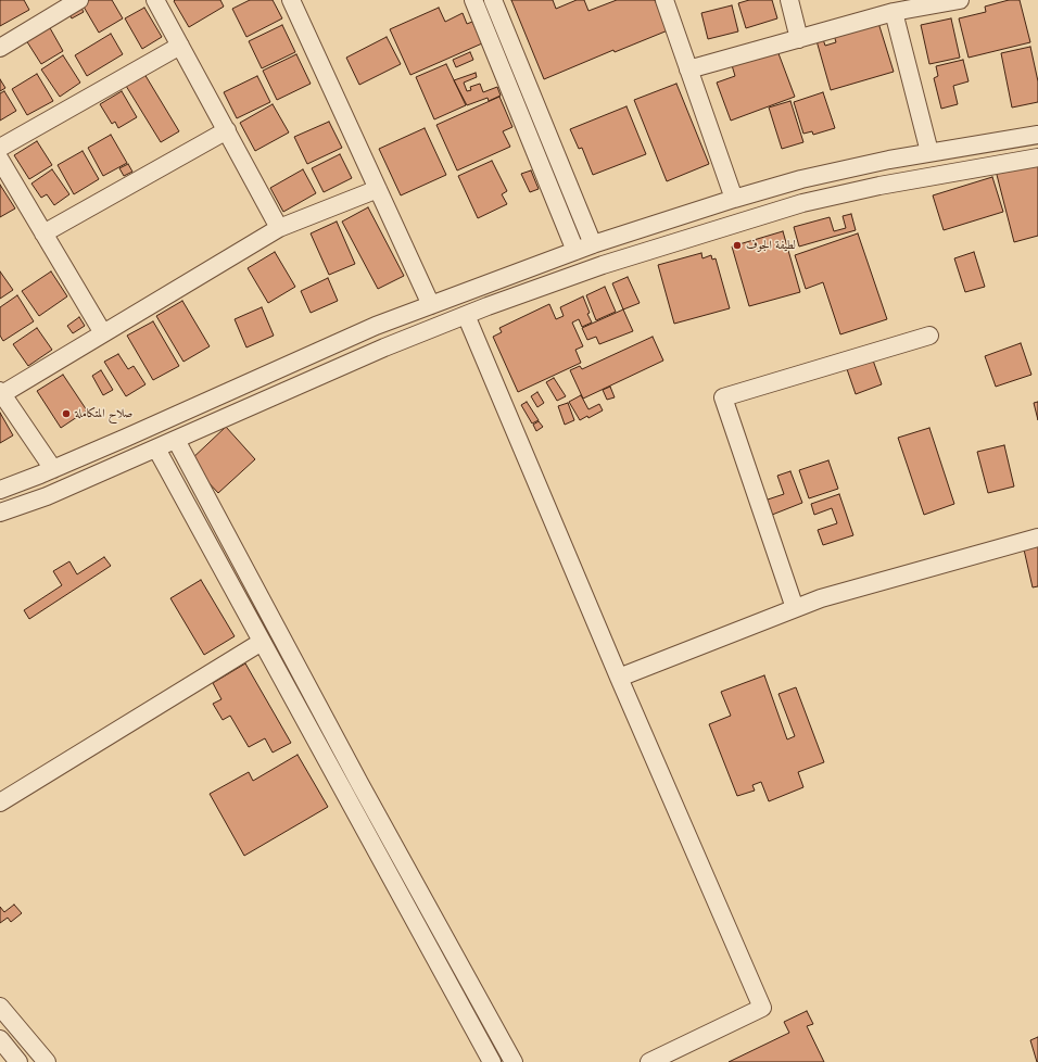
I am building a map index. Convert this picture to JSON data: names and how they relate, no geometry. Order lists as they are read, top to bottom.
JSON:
{
  "places": ["لطيفة الجوف", "صلاح المتكاملة"]
}
